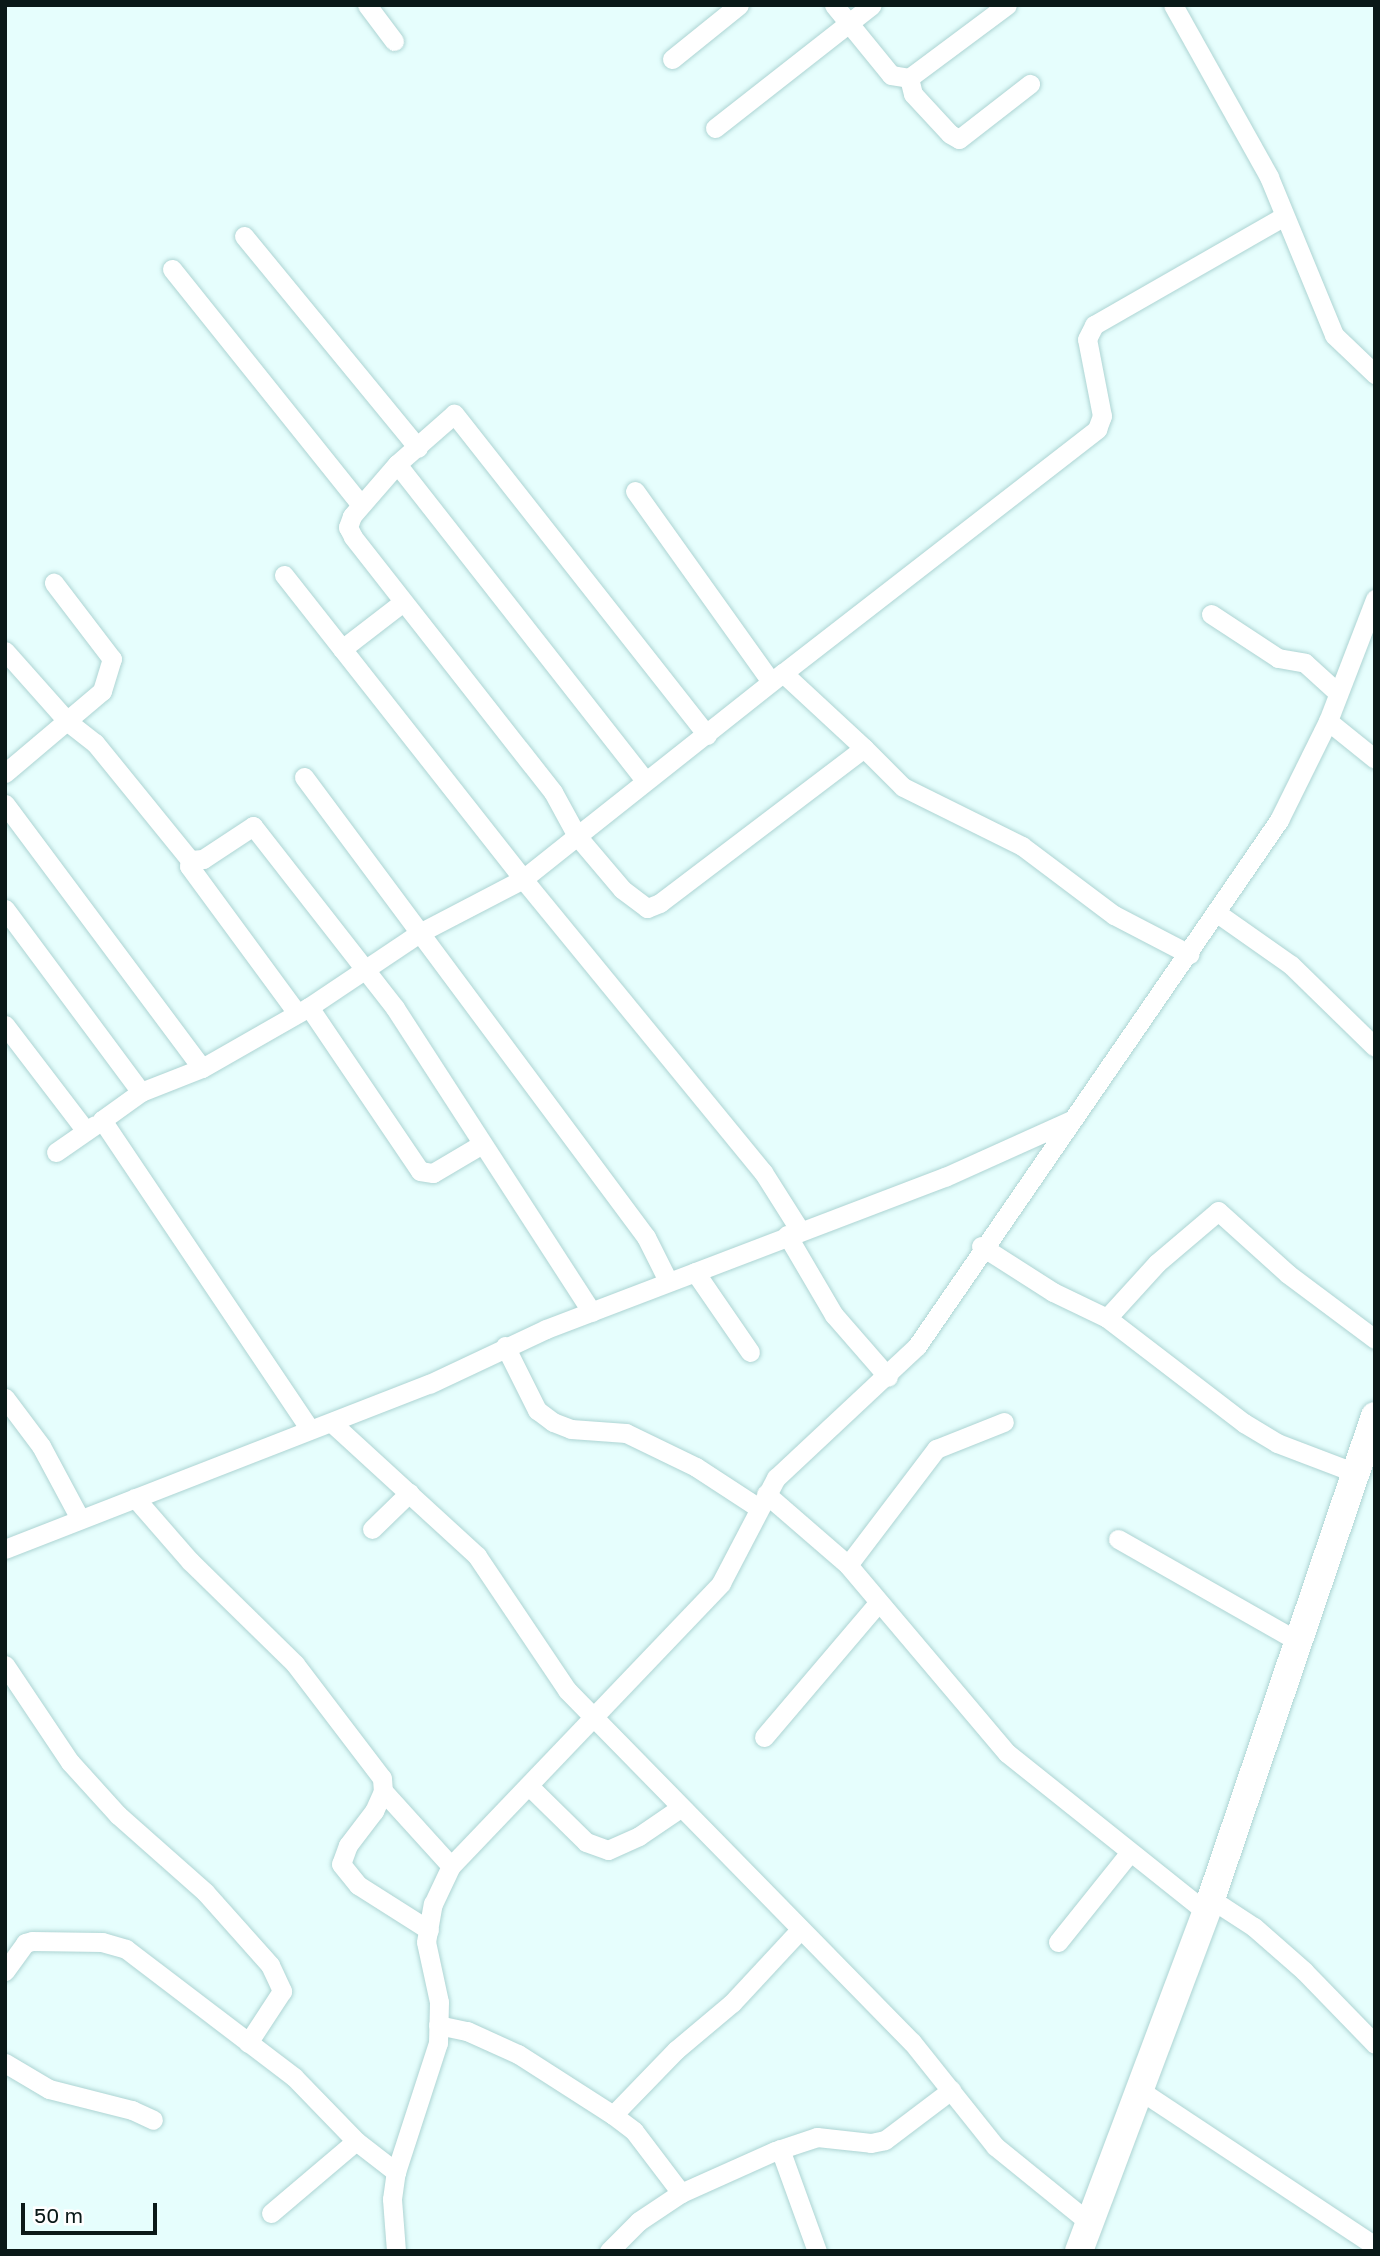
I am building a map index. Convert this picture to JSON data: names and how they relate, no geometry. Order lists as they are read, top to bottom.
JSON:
{
  "scale_bar": "50 m"
}
